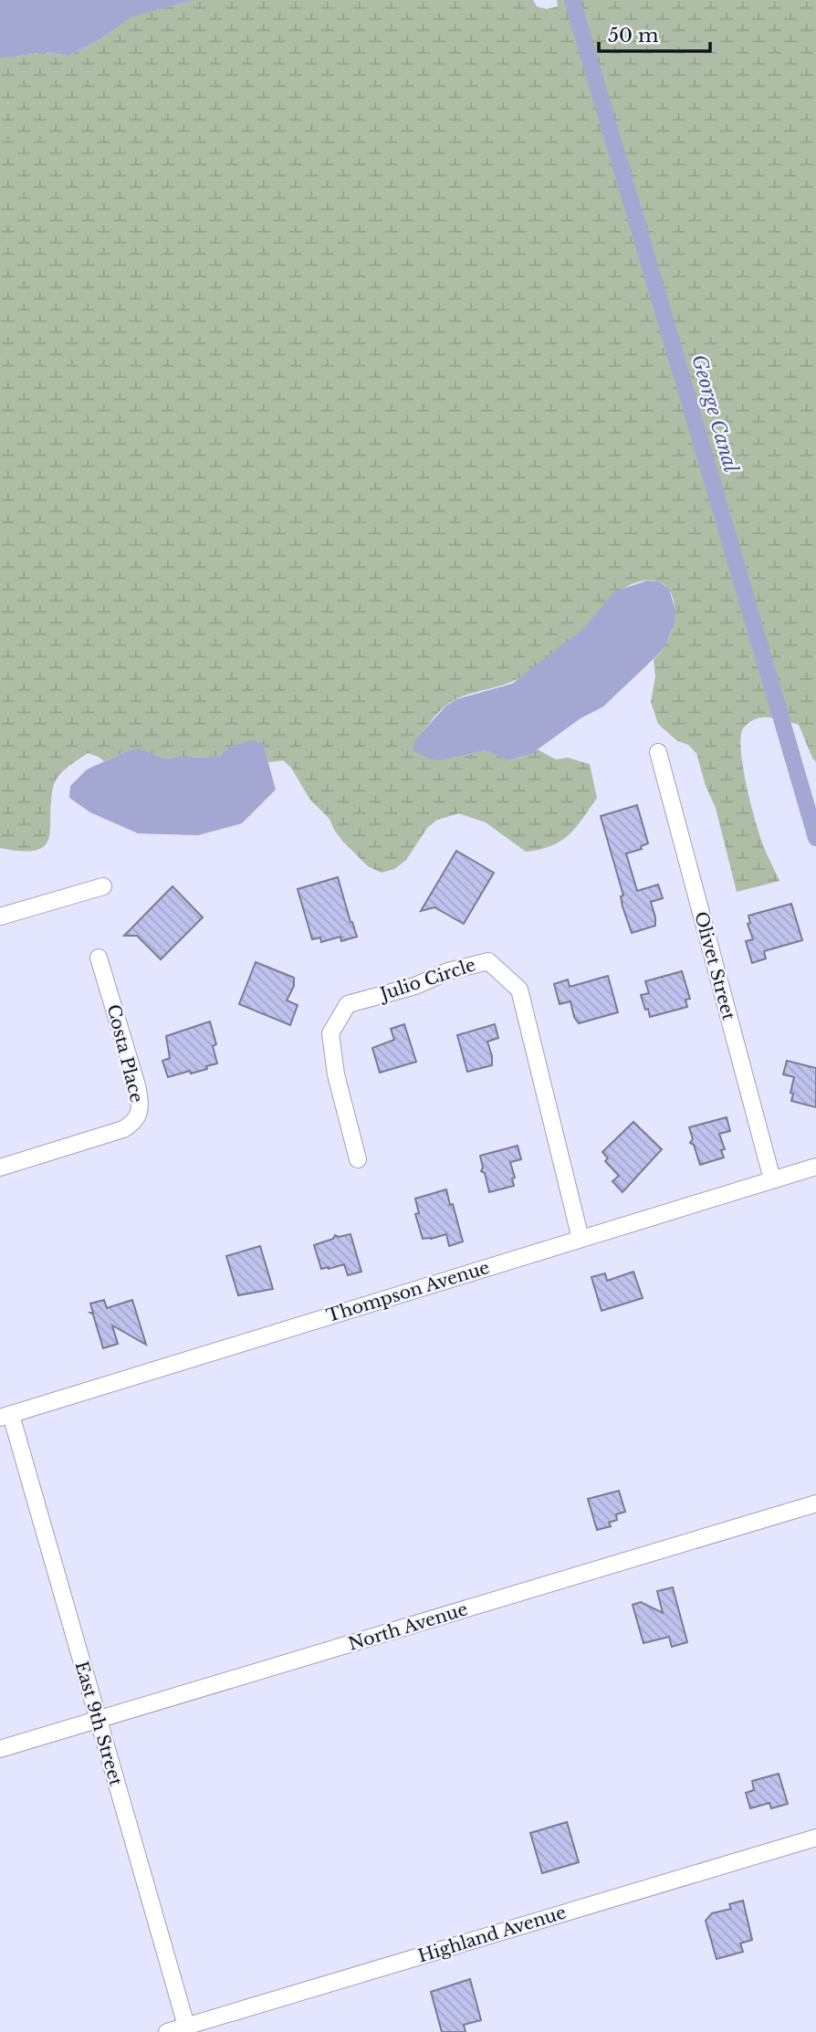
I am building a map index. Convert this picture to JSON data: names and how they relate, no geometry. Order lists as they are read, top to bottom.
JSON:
{
  "streets": {
    "street": [
      "Olivet Street",
      "Julio Circle",
      "Costa Place",
      "Thompson Avenue",
      "North Avenue",
      "East 9th Street",
      "Highland Avenue"
    ]
  },
  "crossings": [
    ["Olivet Street", "Thompson Avenue"],
    ["Julio Circle", "Thompson Avenue"],
    ["Thompson Avenue", "East 9th Street"],
    ["North Avenue", "East 9th Street"],
    ["East 9th Street", "Highland Avenue"]
  ],
  "water": ["George Canal"],
  "scale_bar": "50 m"
}
